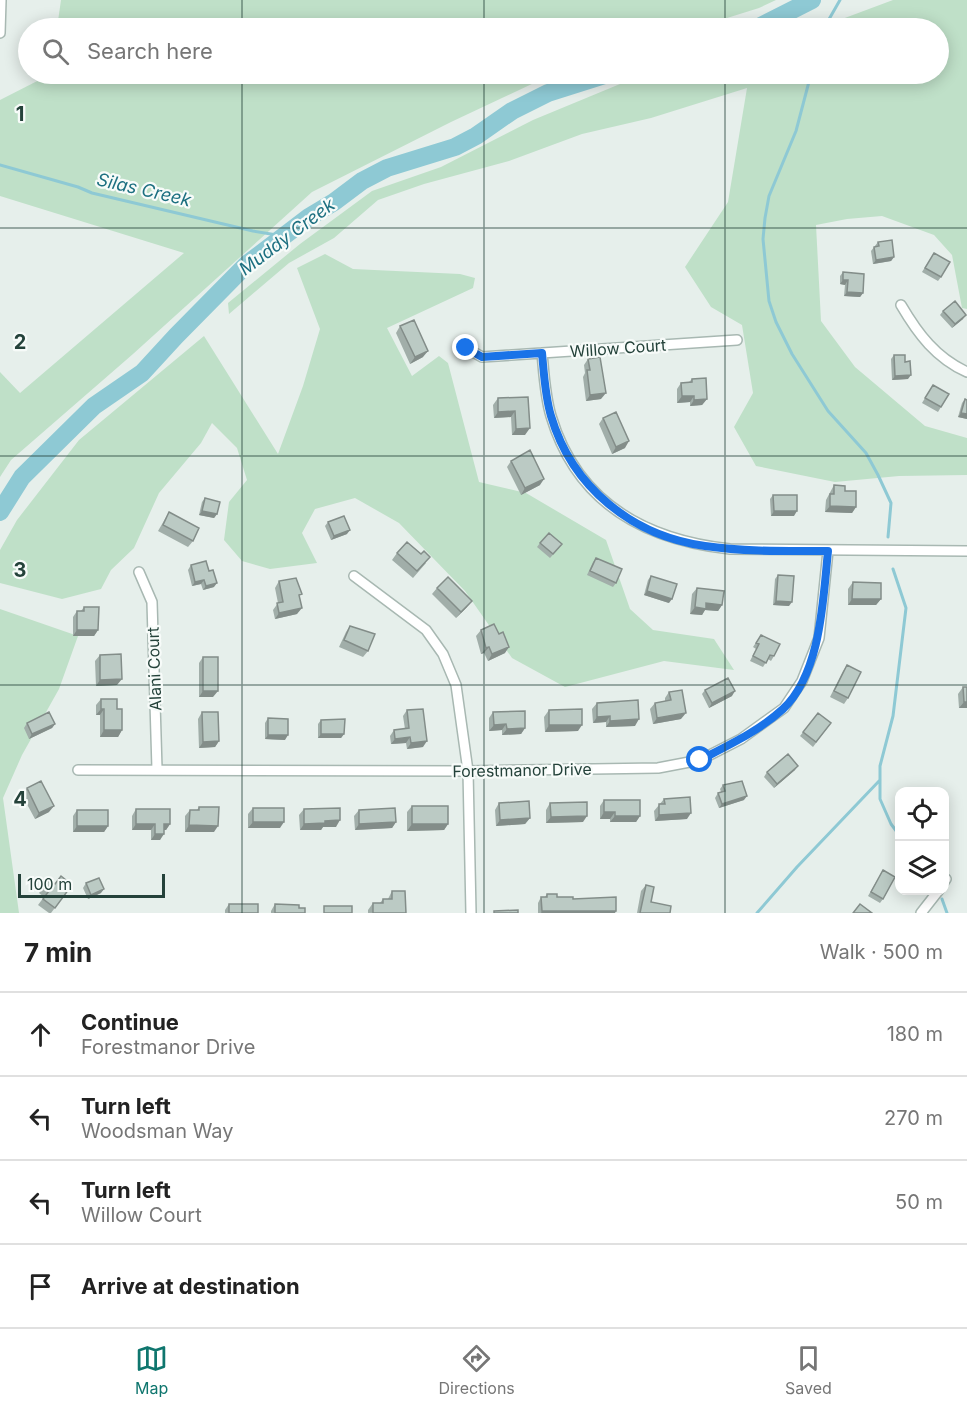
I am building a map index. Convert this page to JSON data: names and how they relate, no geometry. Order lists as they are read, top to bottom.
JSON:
{
  "streets": {
    "street": ["Willow Court", "Alani Court", "Forestmanor Drive"]
  },
  "crossings": [
    ["Alani Court", "Forestmanor Drive"]
  ],
  "water": ["Silas Creek", "Muddy Creek"],
  "scale_bar": "100 m",
  "page": {
    "search": "Search here",
    "scale": "100 m",
    "heading": ["7 min", "Walk · 500 m"],
    "list": [
      ["Continue", "Forestmanor Drive", "180 m"],
      ["Turn left", "Woodsman Way", "270 m"],
      ["Turn left", "Willow Court", "50 m"],
      "Arrive at destination"
    ],
    "nav": ["Map", "Directions", "Saved"]
  },
  "grid": {
    "rows": [
      "1",
      "2",
      "3",
      "4"
    ]
  }
}
